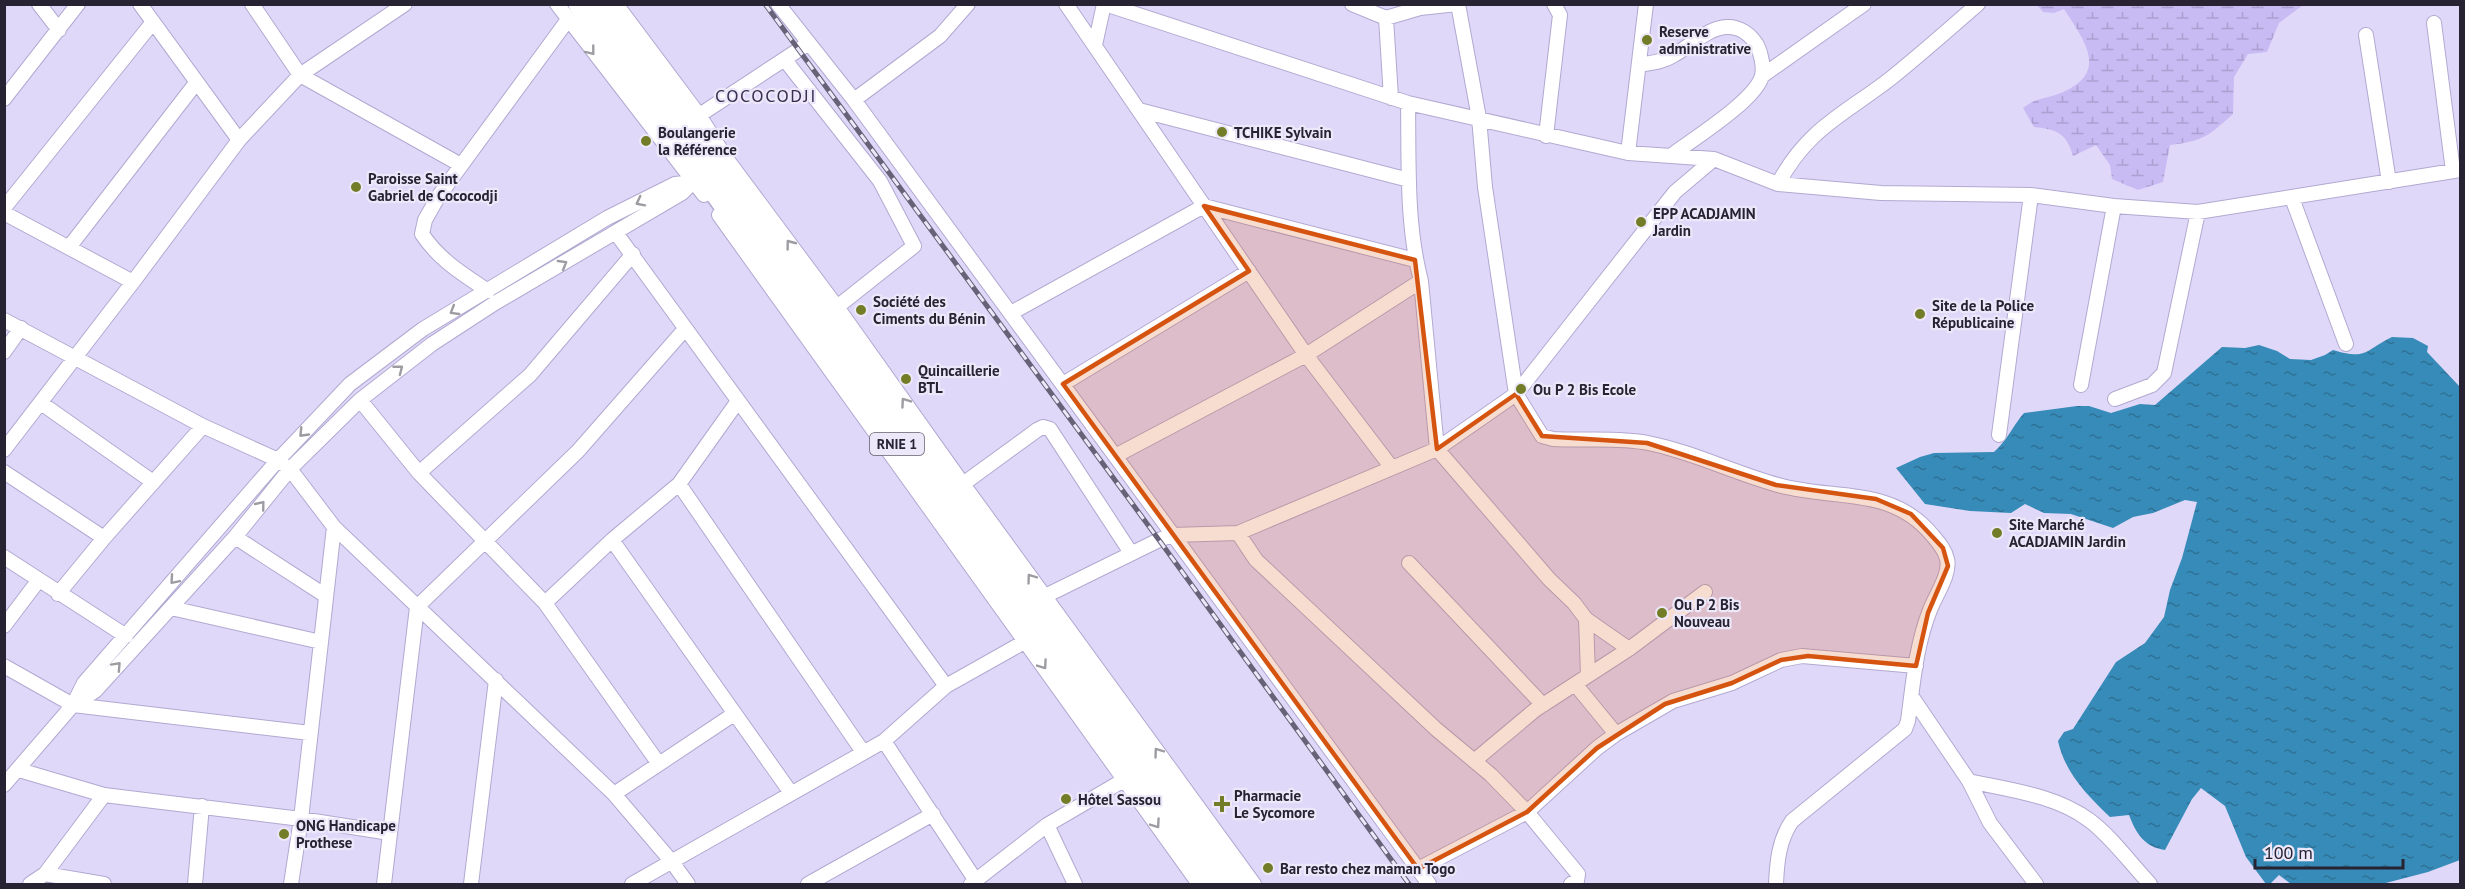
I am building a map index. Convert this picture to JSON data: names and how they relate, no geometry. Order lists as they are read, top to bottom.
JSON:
{
  "streets": {
    "highway": ["RNIE 1"]
  },
  "districts": ["COCOCODJI"],
  "places": {
    "other": [
      "Reserve administrative",
      "TCHIKE Sylvain",
      "Boulangerie la Référence",
      "Paroisse Saint Gabriel de Cococodji",
      "EPP ACADJAMIN Jardin",
      "Société des Ciments du Bénin",
      "Site de la Police Républicaine",
      "Quincaillerie BTL",
      "Ou P 2 Bis Ecole",
      "Site Marché ACADJAMIN Jardin",
      "Ou P 2 Bis Nouveau",
      "Hôtel Sassou",
      "ONG Handicape Prothese",
      "Bar resto chez maman Togo"
    ],
    "health": ["Pharmacie Le Sycomore"]
  },
  "scale_bar": "100 m"
}
